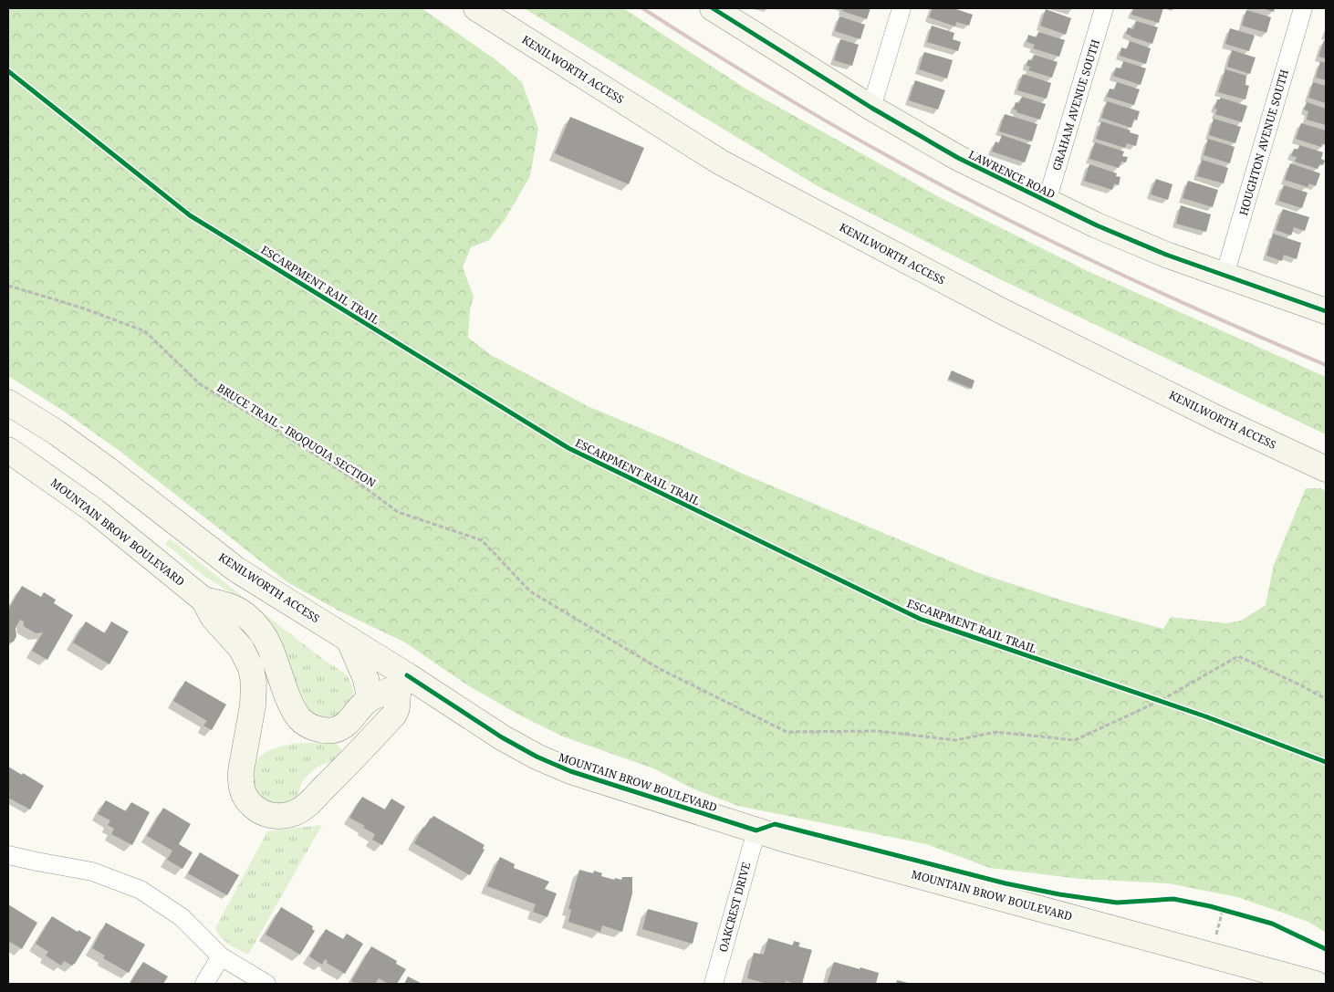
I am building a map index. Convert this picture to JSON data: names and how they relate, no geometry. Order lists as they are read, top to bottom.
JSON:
{
  "streets": {
    "main road": ["KENILWORTH ACCESS", "LAWRENCE ROAD", "MOUNTAIN BROW BOULEVARD"],
    "street": ["GRAHAM AVENUE SOUTH", "HOUGHTON AVENUE SOUTH", "OAKCREST DRIVE"],
    "path": ["BRUCE TRAIL - IROQUOIA SECTION"],
    "cycle path": ["ESCARPMENT RAIL TRAIL"]
  },
  "crossings": [
    ["KENILWORTH ACCESS", "MOUNTAIN BROW BOULEVARD"],
    ["GRAHAM AVENUE SOUTH", "LAWRENCE ROAD"],
    ["HOUGHTON AVENUE SOUTH", "LAWRENCE ROAD"],
    ["MOUNTAIN BROW BOULEVARD", "OAKCREST DRIVE"]
  ]
}
